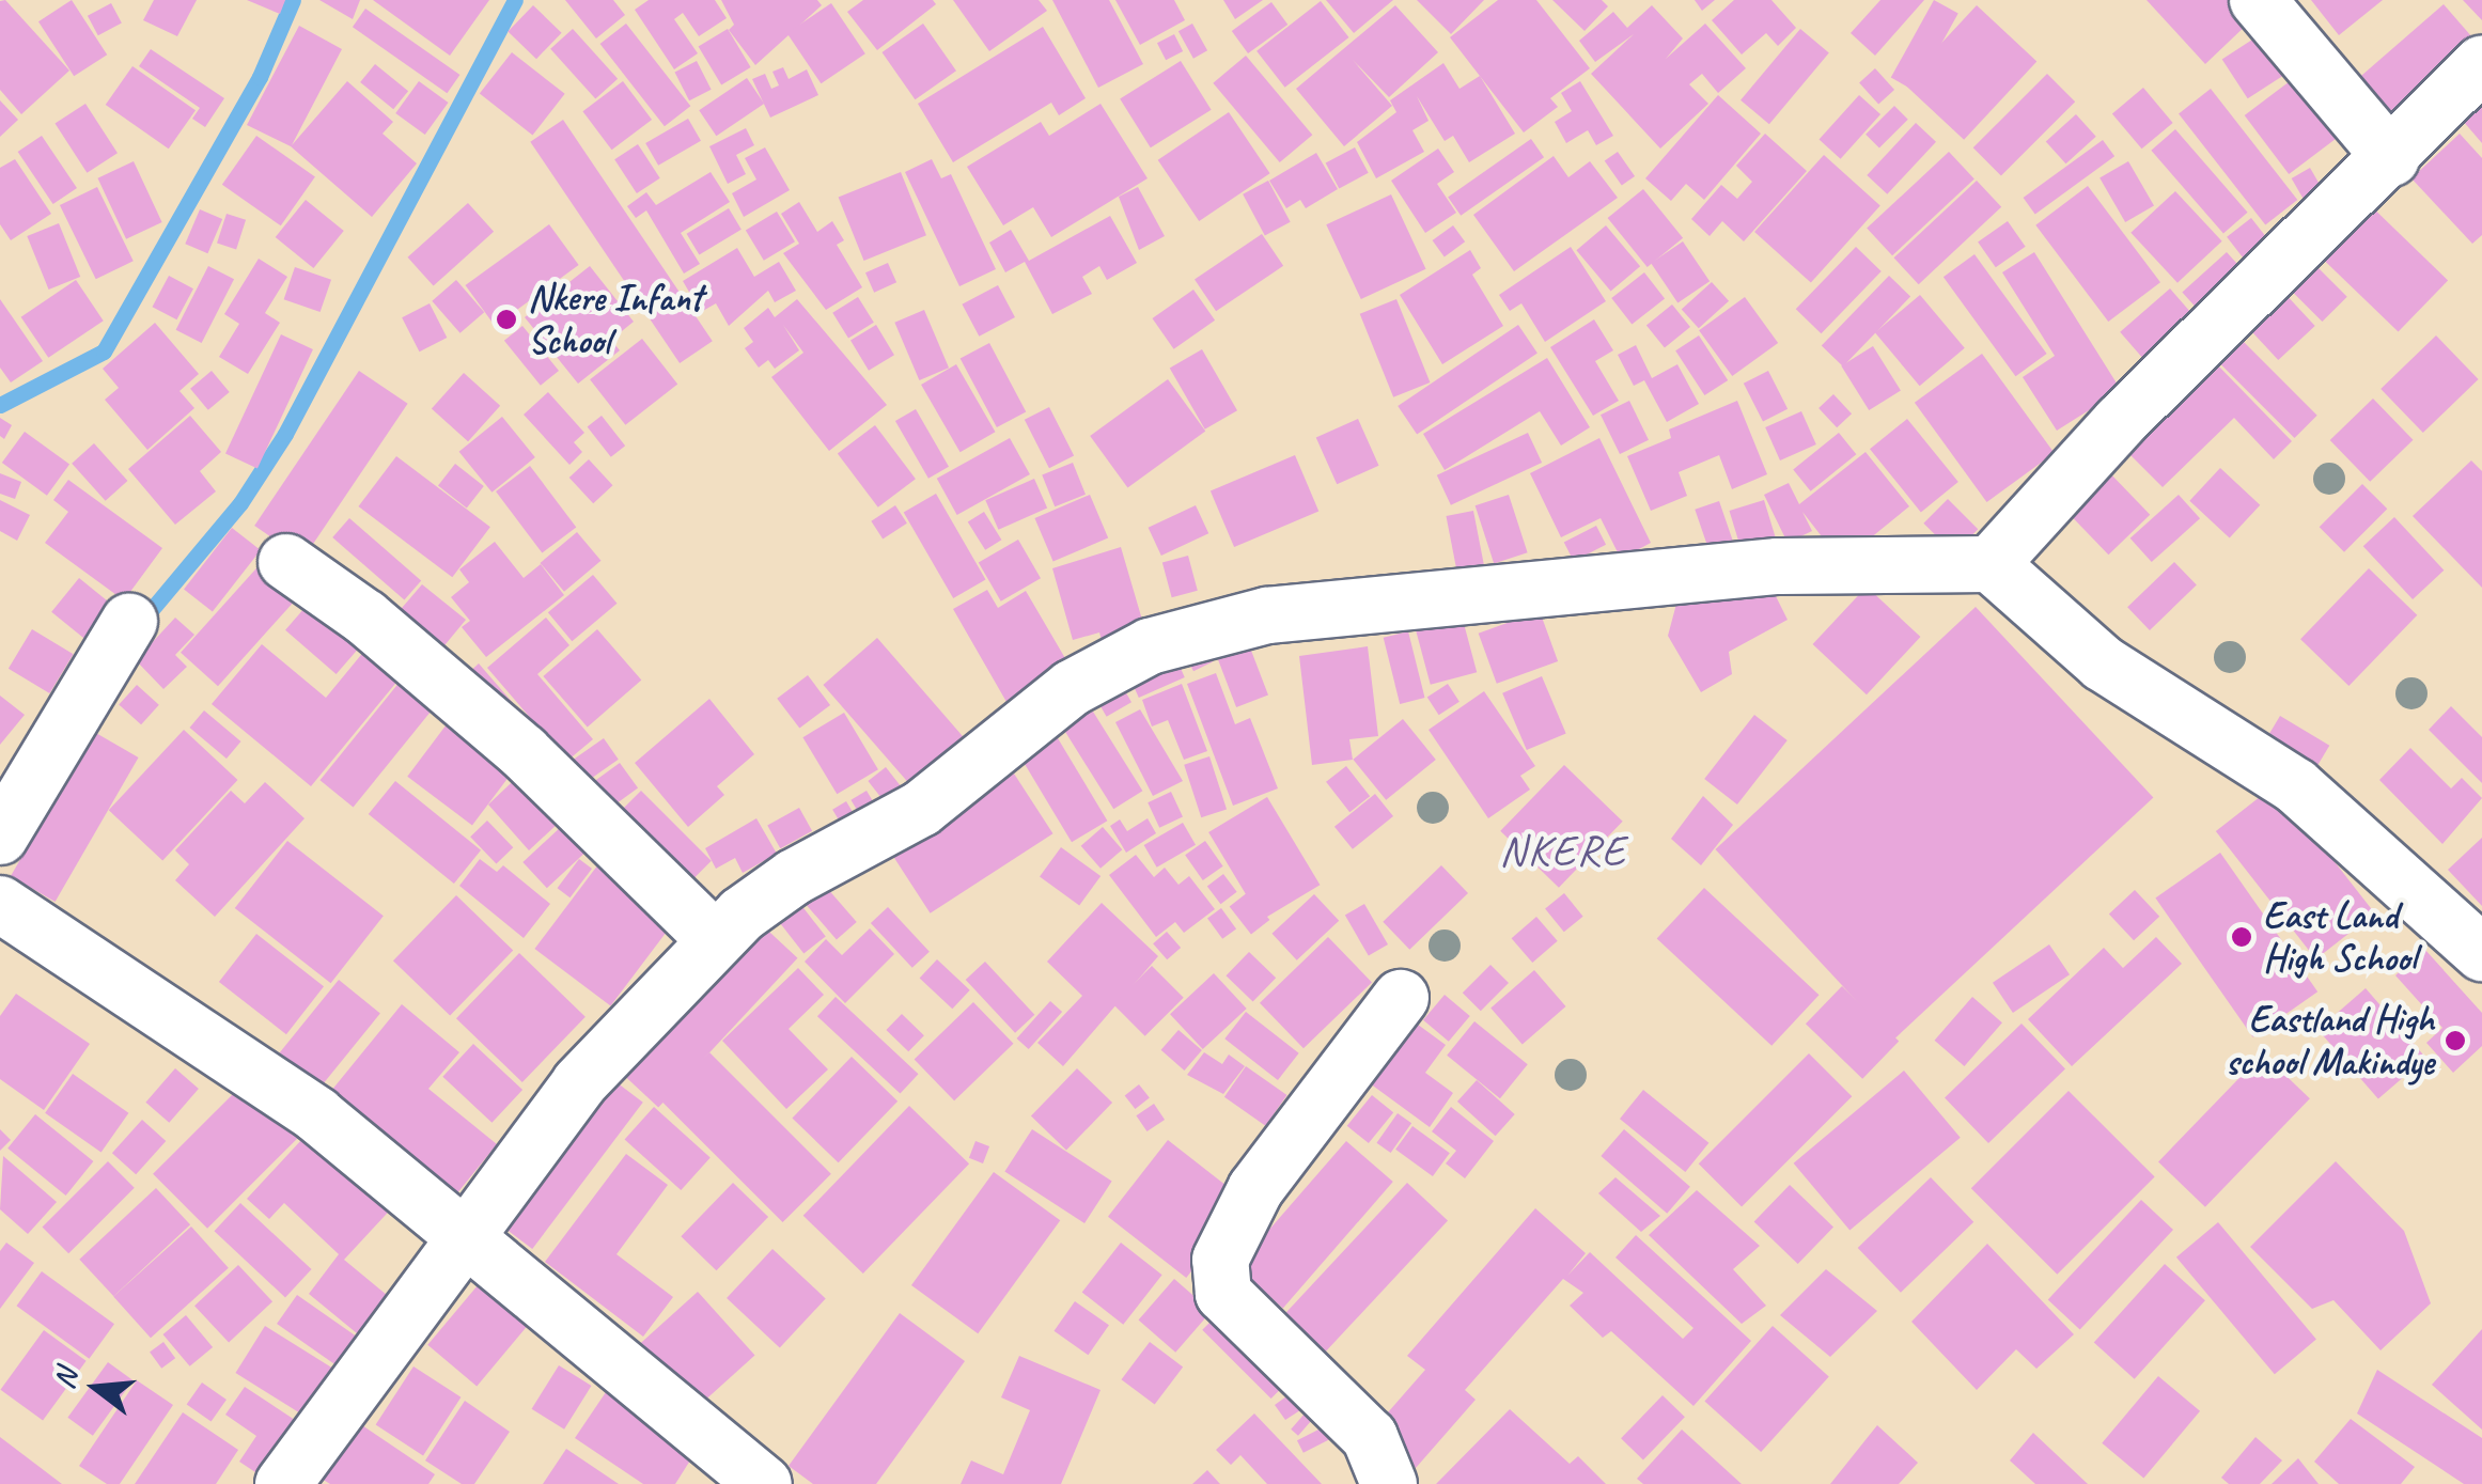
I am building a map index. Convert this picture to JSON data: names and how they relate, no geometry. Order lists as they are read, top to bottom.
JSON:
{
  "districts": ["NKERE"],
  "places": ["Nkere Infant School", "East Land High School", "Eastland High school Makindye"],
  "north": "left"
}
